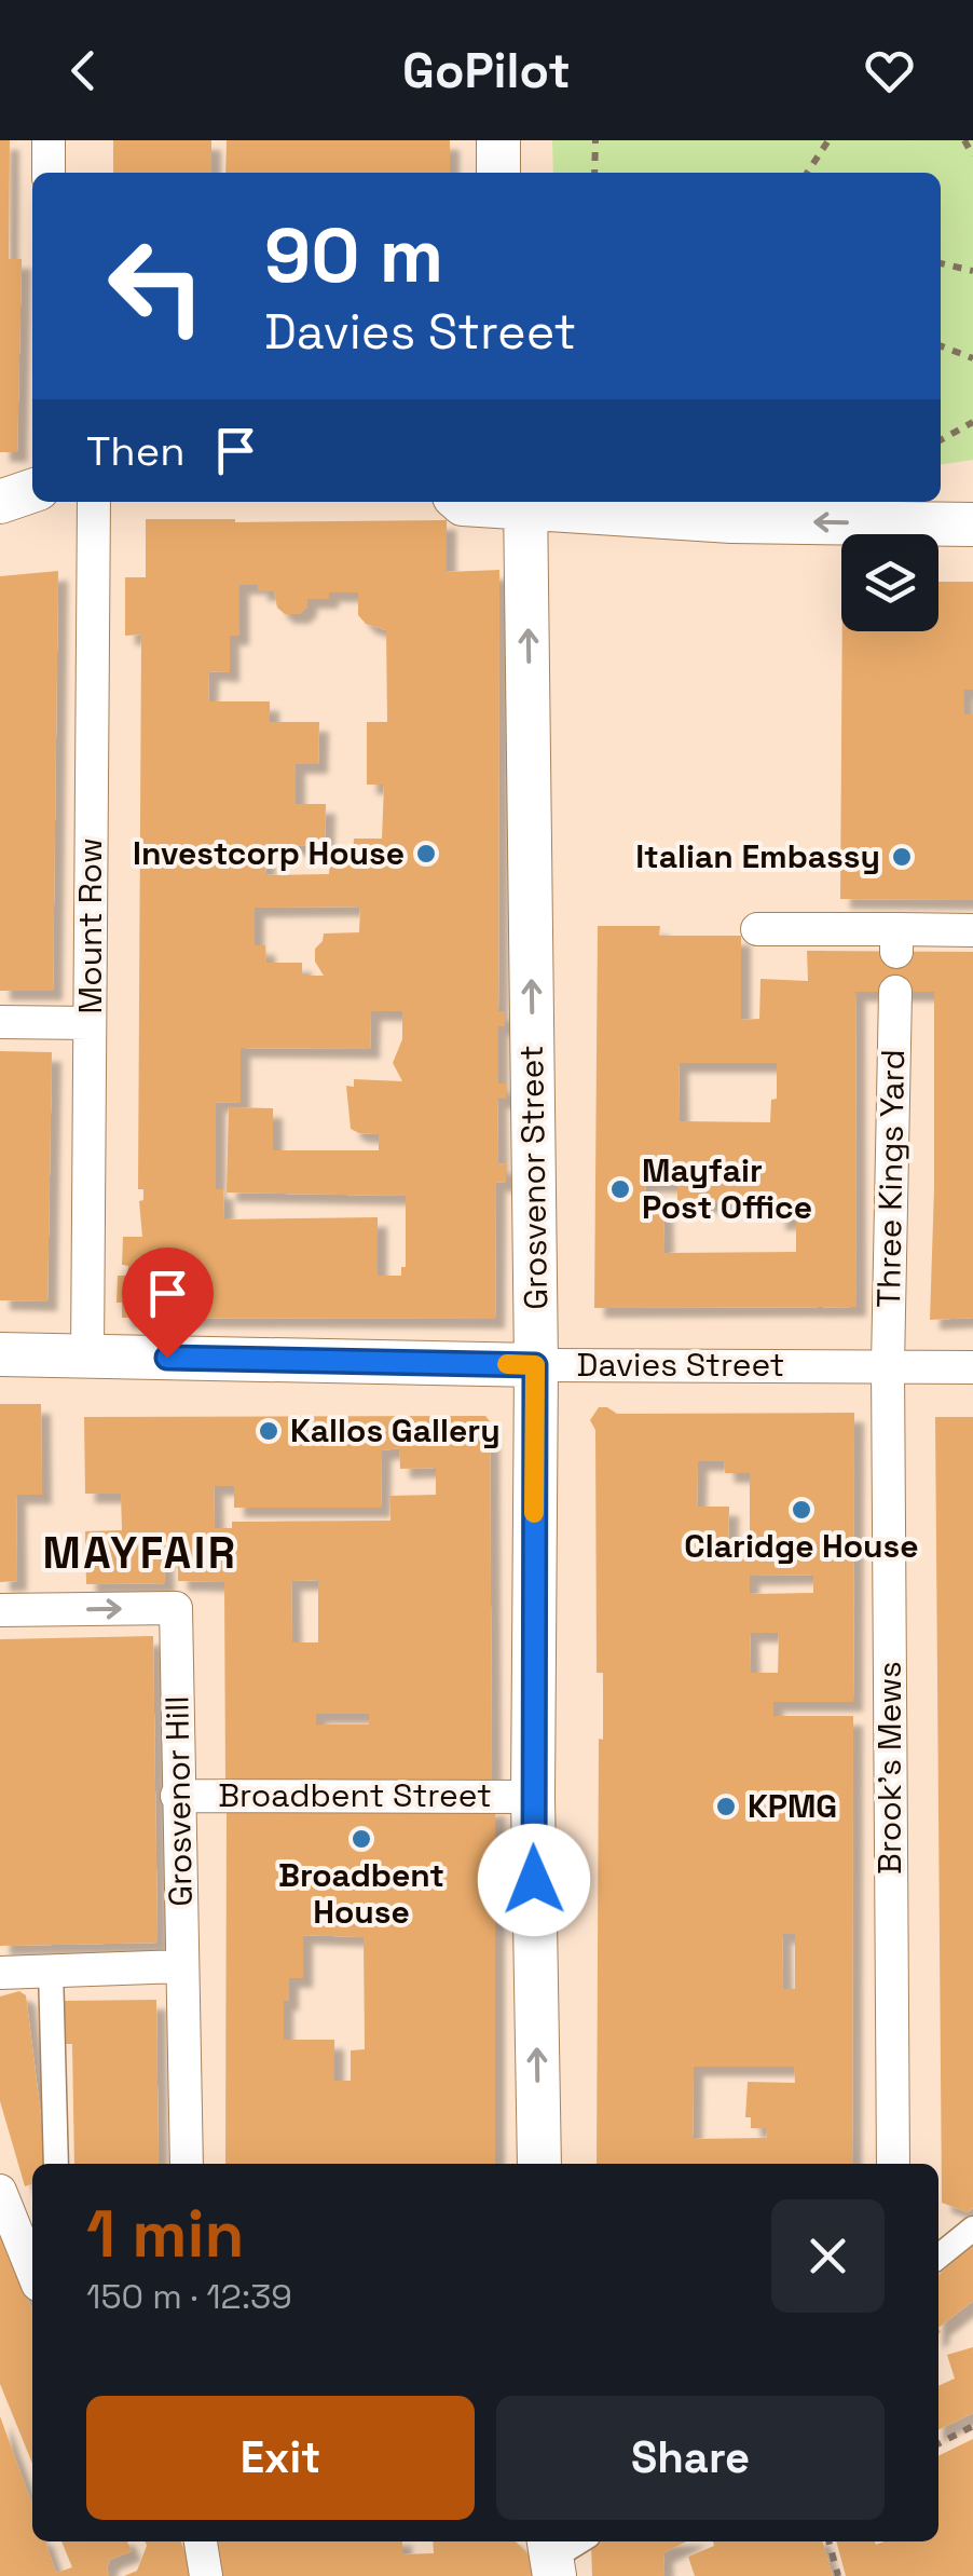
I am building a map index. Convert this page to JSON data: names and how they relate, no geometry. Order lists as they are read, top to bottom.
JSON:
{
  "streets": {
    "street": [
      "Mount Row",
      "Grosvenor Street",
      "Three Kings Yard",
      "Davies Street",
      "Brook's Mews",
      "Broadbent Street",
      "Grosvenor Hill"
    ]
  },
  "crossings": [
    ["Mount Row", "Davies Street"],
    ["Grosvenor Street", "Davies Street"],
    ["Grosvenor Street", "Broadbent Street"],
    ["Three Kings Yard", "Davies Street"],
    ["Three Kings Yard", "Brook's Mews"],
    ["Davies Street", "Brook's Mews"],
    ["Broadbent Street", "Grosvenor Hill"]
  ],
  "one_way": ["Grosvenor Street"],
  "districts": ["MAYFAIR"],
  "places": [
    "Investcorp House",
    "Italian Embassy",
    "Mayfair Post Office",
    "Kallos Gallery",
    "Claridge House",
    "KPMG",
    "Broadbent House"
  ],
  "page": {
    "header": "GoPilot",
    "turn": ["90 m", "Davies Street"],
    "then": "Then",
    "heading": ["1 min", "150 m · 12:39"],
    "buttons": ["Exit", "Share"]
  }
}
